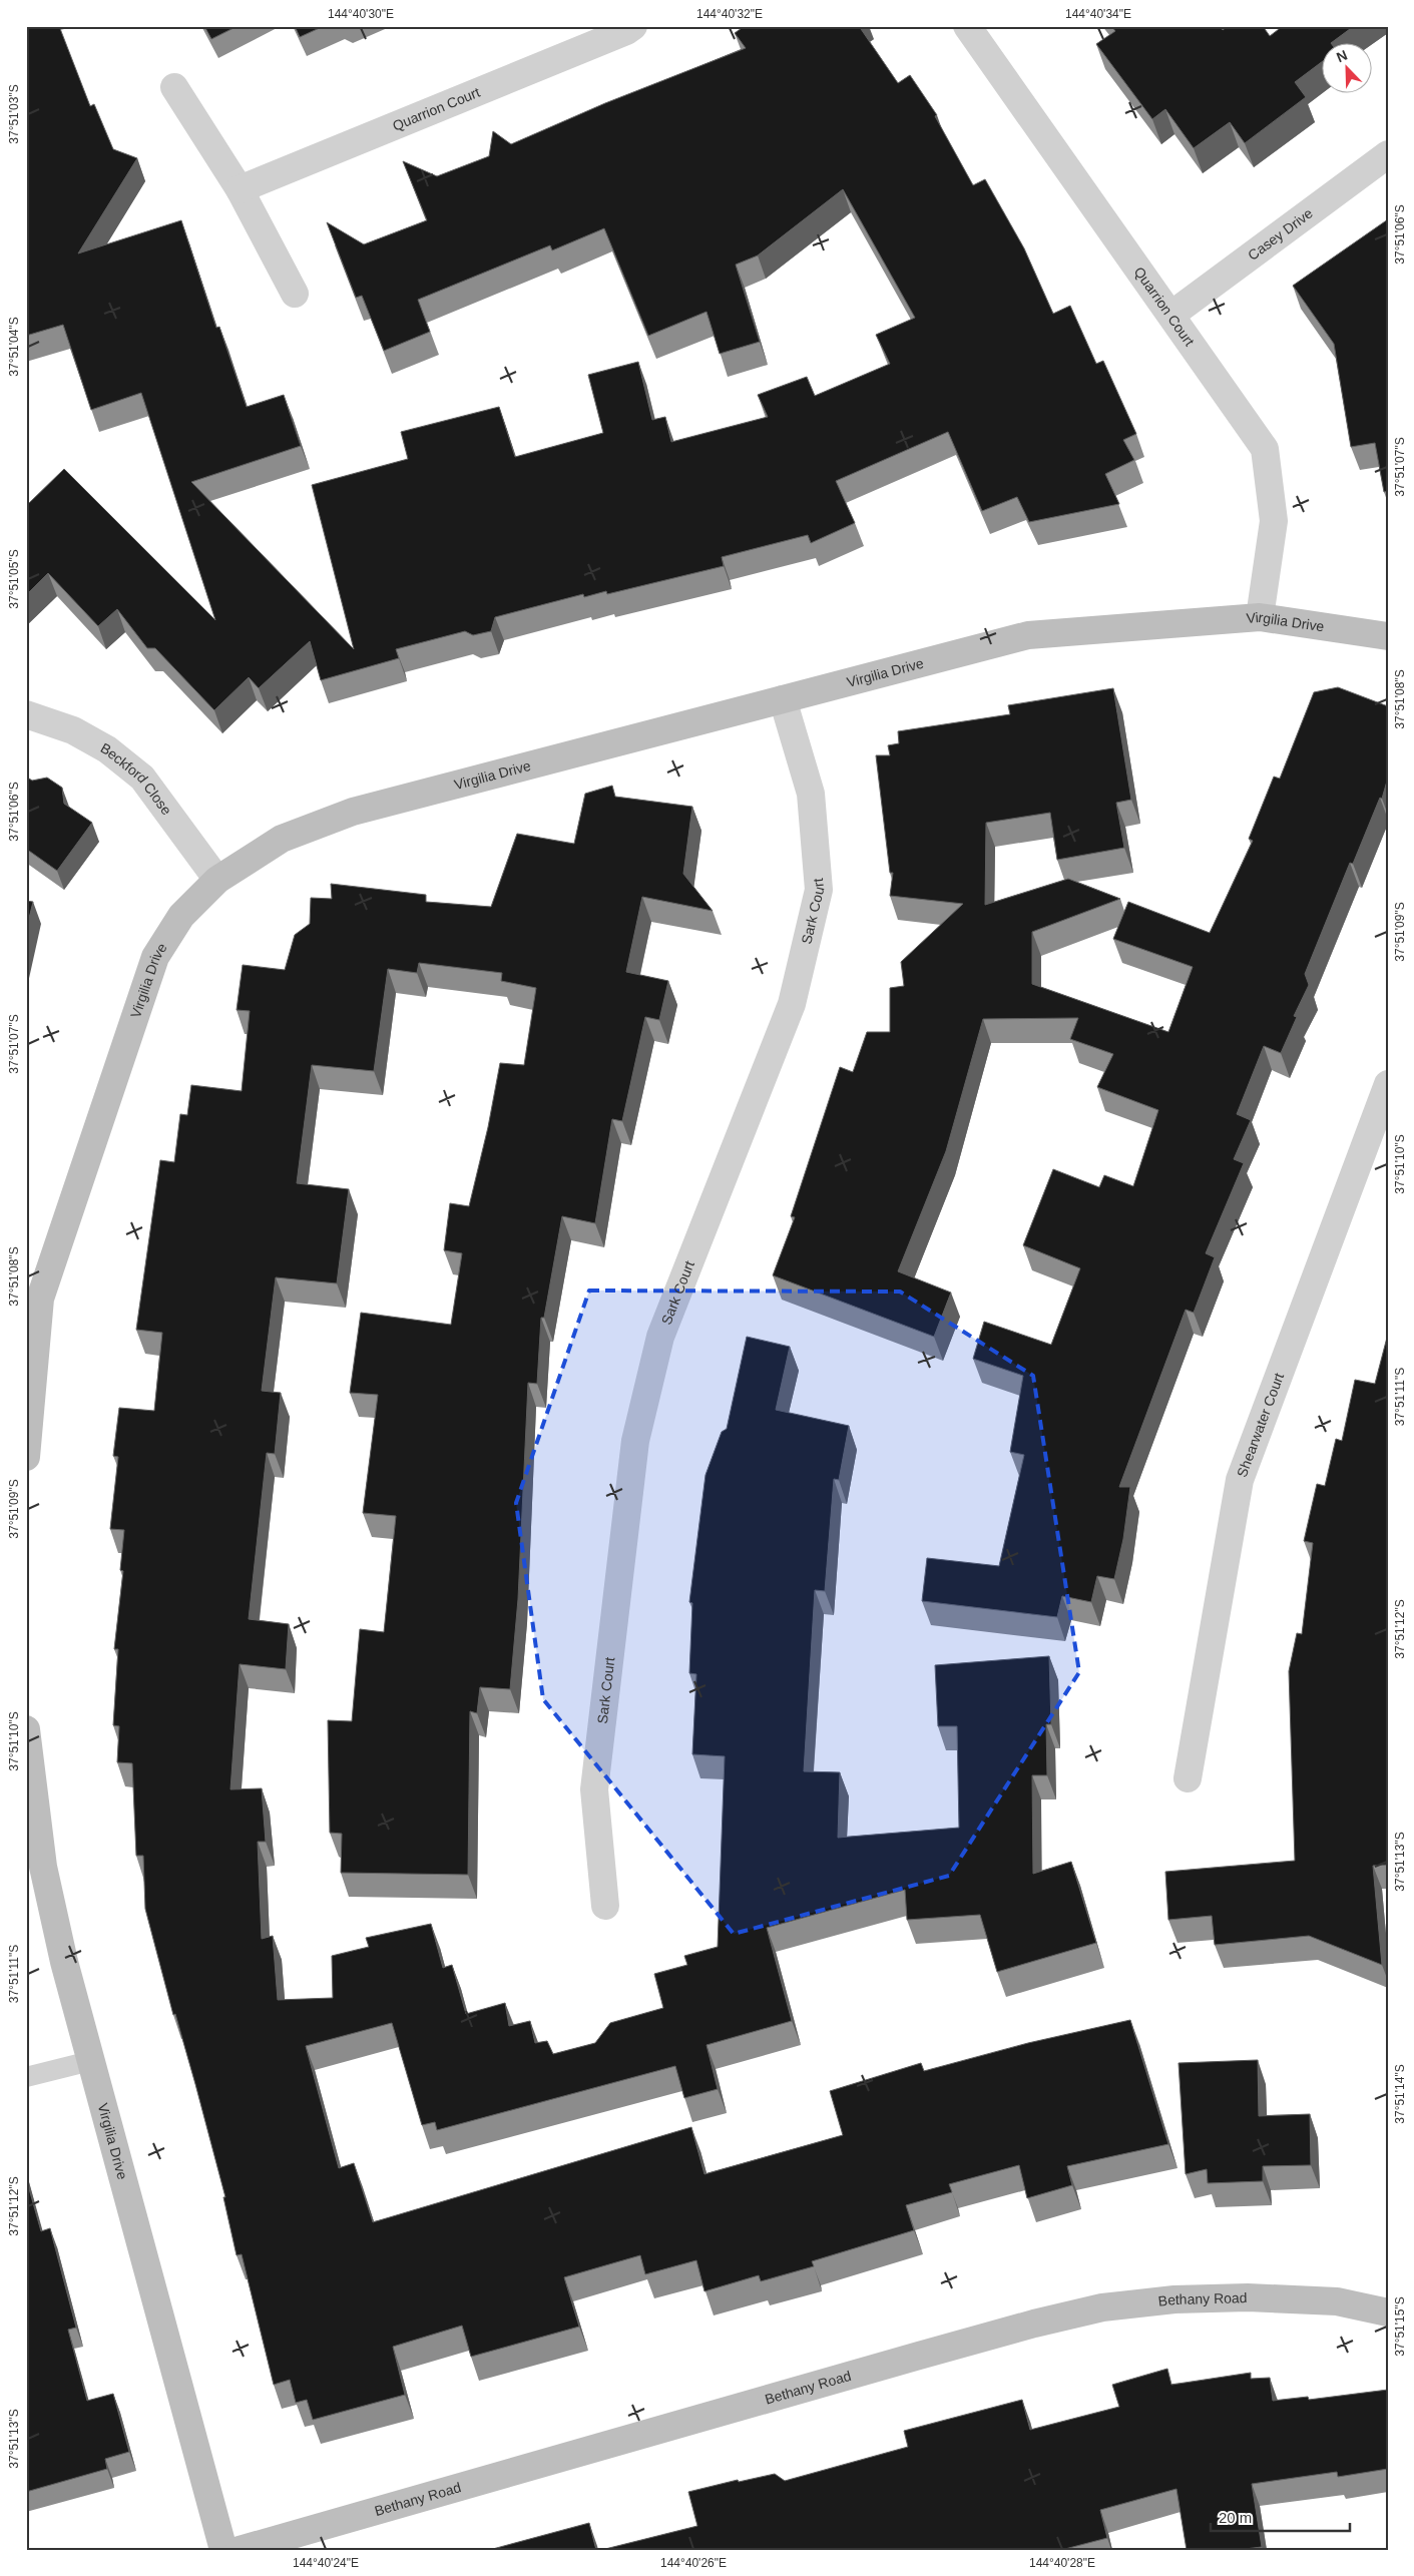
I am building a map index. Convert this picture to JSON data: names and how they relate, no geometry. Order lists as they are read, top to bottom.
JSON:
{
  "streets": {
    "street": [
      "Quarrion Court",
      "Casey Drive",
      "Virgilia Drive",
      "Beckford Close",
      "Sark Court",
      "Shearwater Court",
      "Bethany Road"
    ]
  },
  "crossings": [
    ["Quarrion Court", "Casey Drive"],
    ["Quarrion Court", "Virgilia Drive"],
    ["Virgilia Drive", "Beckford Close"],
    ["Virgilia Drive", "Sark Court"]
  ],
  "scale_bar": "20 m",
  "north": "top left",
  "coordinates": [
    "144°40'30\"E",
    "144°40'32\"E",
    "144°40'34\"E",
    "37°51'03\"S",
    "37°51'06\"S",
    "37°51'04\"S",
    "37°51'07\"S",
    "37°51'05\"S",
    "37°51'08\"S",
    "37°51'09\"S",
    "37°51'10\"S",
    "37°51'11\"S",
    "37°51'12\"S",
    "37°51'13\"S",
    "37°51'14\"S",
    "37°51'15\"S",
    "144°40'24\"E",
    "144°40'26\"E",
    "144°40'28\"E"
  ]
}
